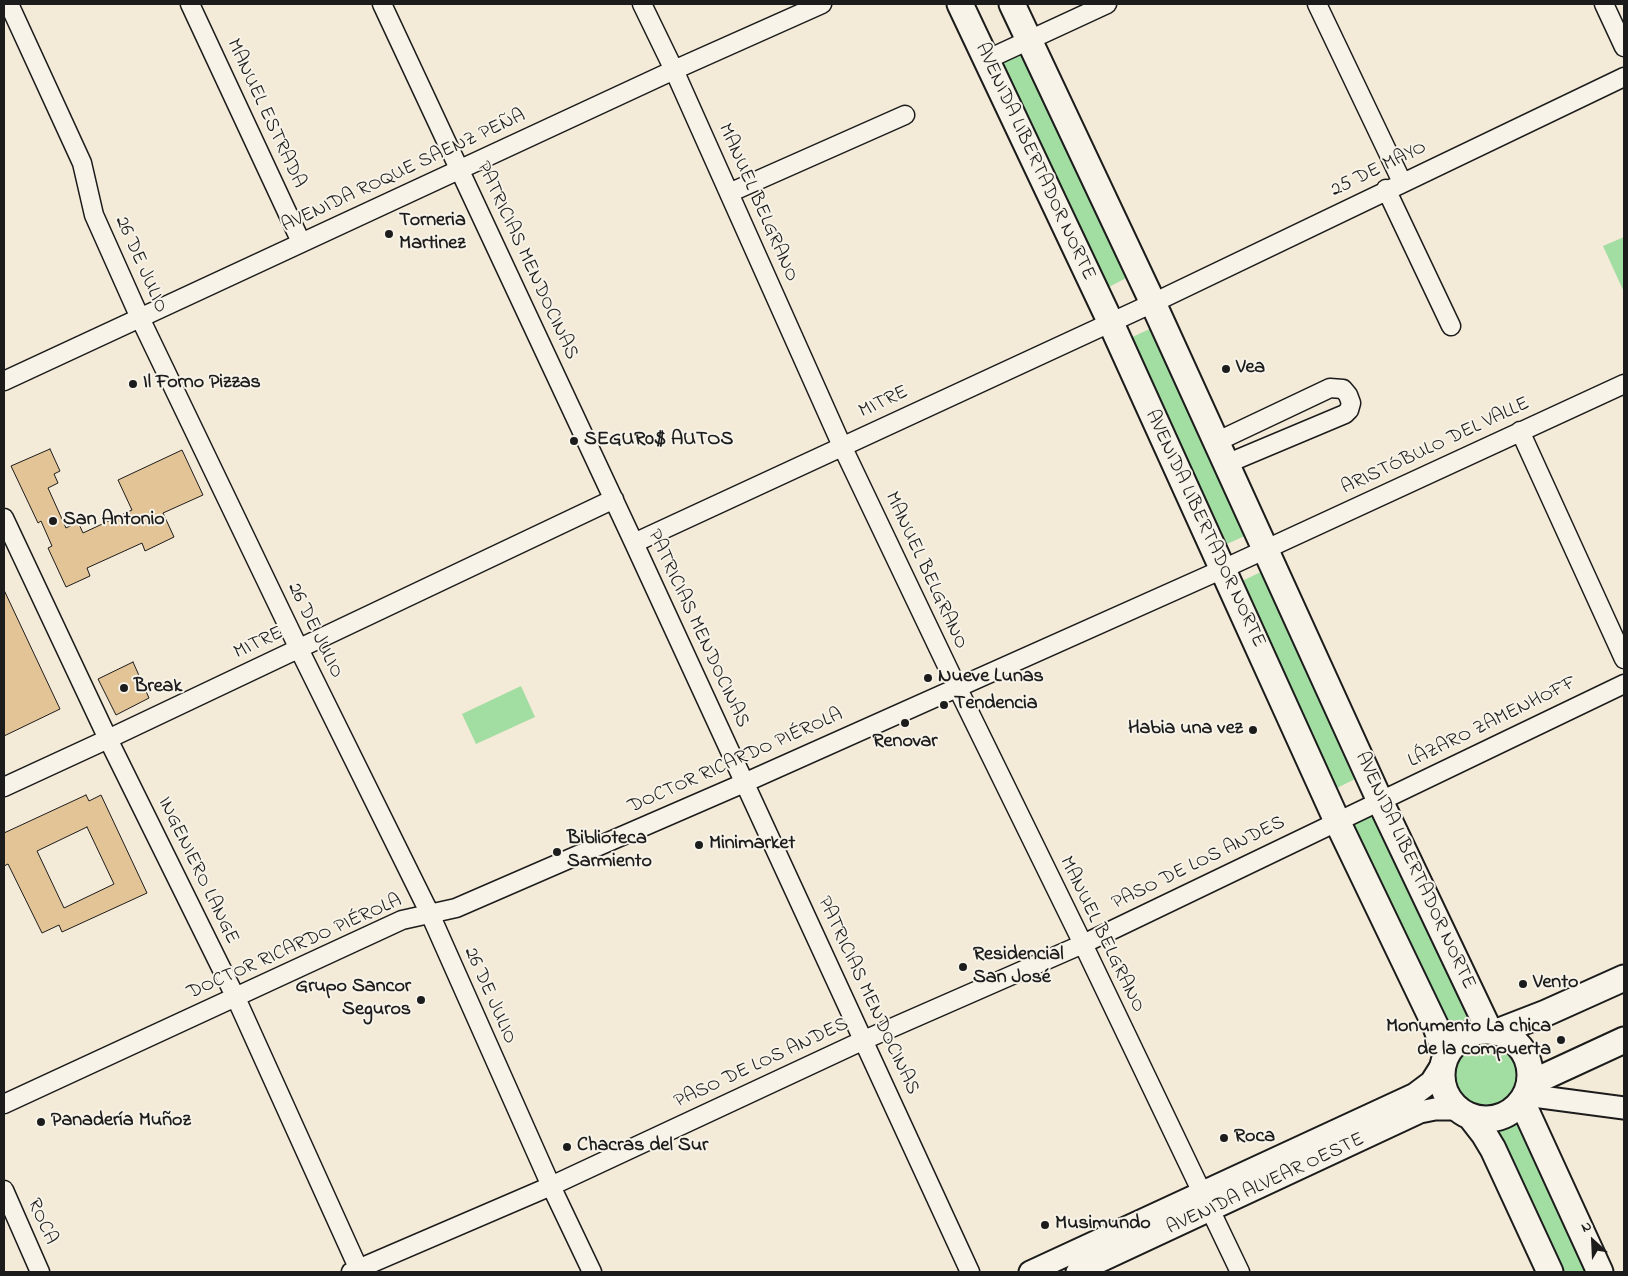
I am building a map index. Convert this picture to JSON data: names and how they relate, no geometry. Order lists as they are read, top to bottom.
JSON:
{
  "streets": {
    "highway": ["AVENIDA LIBERTADOR NORTE"],
    "main road": ["AVENIDA ALVEAR OESTE"],
    "street": [
      "MANUEL ESTRADA",
      "25 DE MAYO",
      "AVENIDA ROQUE SAENZ PEÑA",
      "MANUEL BELGRANO",
      "PATRICIAS MENDOCINAS",
      "26 DE JULIO",
      "MITRE",
      "ARISTÓBULO DEL VALLE",
      "LÁZARO ZAMENHOFF",
      "DOCTOR RICARDO PIÉROLA",
      "PASO DE LOS ANDES",
      "INGENIERO LANGE",
      "ROCA"
    ]
  },
  "crossings": [
    ["MANUEL ESTRADA", "AVENIDA ROQUE SAENZ PEÑA"],
    ["AVENIDA LIBERTADOR NORTE", "25 DE MAYO"],
    ["AVENIDA LIBERTADOR NORTE", "MITRE"],
    ["AVENIDA LIBERTADOR NORTE", "ARISTÓBULO DEL VALLE"],
    ["AVENIDA LIBERTADOR NORTE", "LÁZARO ZAMENHOFF"],
    ["AVENIDA LIBERTADOR NORTE", "DOCTOR RICARDO PIÉROLA"],
    ["AVENIDA LIBERTADOR NORTE", "PASO DE LOS ANDES"],
    ["AVENIDA LIBERTADOR NORTE", "AVENIDA ALVEAR OESTE"],
    ["25 DE MAYO", "MITRE"],
    ["AVENIDA ROQUE SAENZ PEÑA", "MANUEL BELGRANO"],
    ["AVENIDA ROQUE SAENZ PEÑA", "PATRICIAS MENDOCINAS"],
    ["AVENIDA ROQUE SAENZ PEÑA", "26 DE JULIO"],
    ["MANUEL BELGRANO", "MITRE"],
    ["MANUEL BELGRANO", "DOCTOR RICARDO PIÉROLA"],
    ["MANUEL BELGRANO", "PASO DE LOS ANDES"],
    ["MANUEL BELGRANO", "AVENIDA ALVEAR OESTE"],
    ["PATRICIAS MENDOCINAS", "MITRE"],
    ["PATRICIAS MENDOCINAS", "DOCTOR RICARDO PIÉROLA"],
    ["PATRICIAS MENDOCINAS", "PASO DE LOS ANDES"],
    ["26 DE JULIO", "MITRE"],
    ["26 DE JULIO", "DOCTOR RICARDO PIÉROLA"],
    ["26 DE JULIO", "PASO DE LOS ANDES"],
    ["MITRE", "INGENIERO LANGE"],
    ["ARISTÓBULO DEL VALLE", "DOCTOR RICARDO PIÉROLA"],
    ["LÁZARO ZAMENHOFF", "PASO DE LOS ANDES"],
    ["DOCTOR RICARDO PIÉROLA", "INGENIERO LANGE"],
    ["PASO DE LOS ANDES", "INGENIERO LANGE"]
  ],
  "places": [
    "Torneria Martinez",
    "Vea",
    "Il Forno Pizzas",
    "SEGUR0$ AUTOS",
    "San Antonio",
    "Nueve Lunas",
    "Break",
    "Tendencia",
    "Renovar",
    "Habia una vez",
    "Minimarket",
    "Biblioteca Sarmiento",
    "Residencial San José",
    "Vento",
    "Grupo Sancor Seguros",
    "Monumento La chica de la compuerta",
    "Panadería Muñoz",
    "Roca",
    "Chacras del Sur",
    "Musimundo"
  ],
  "north": "top left"
}
